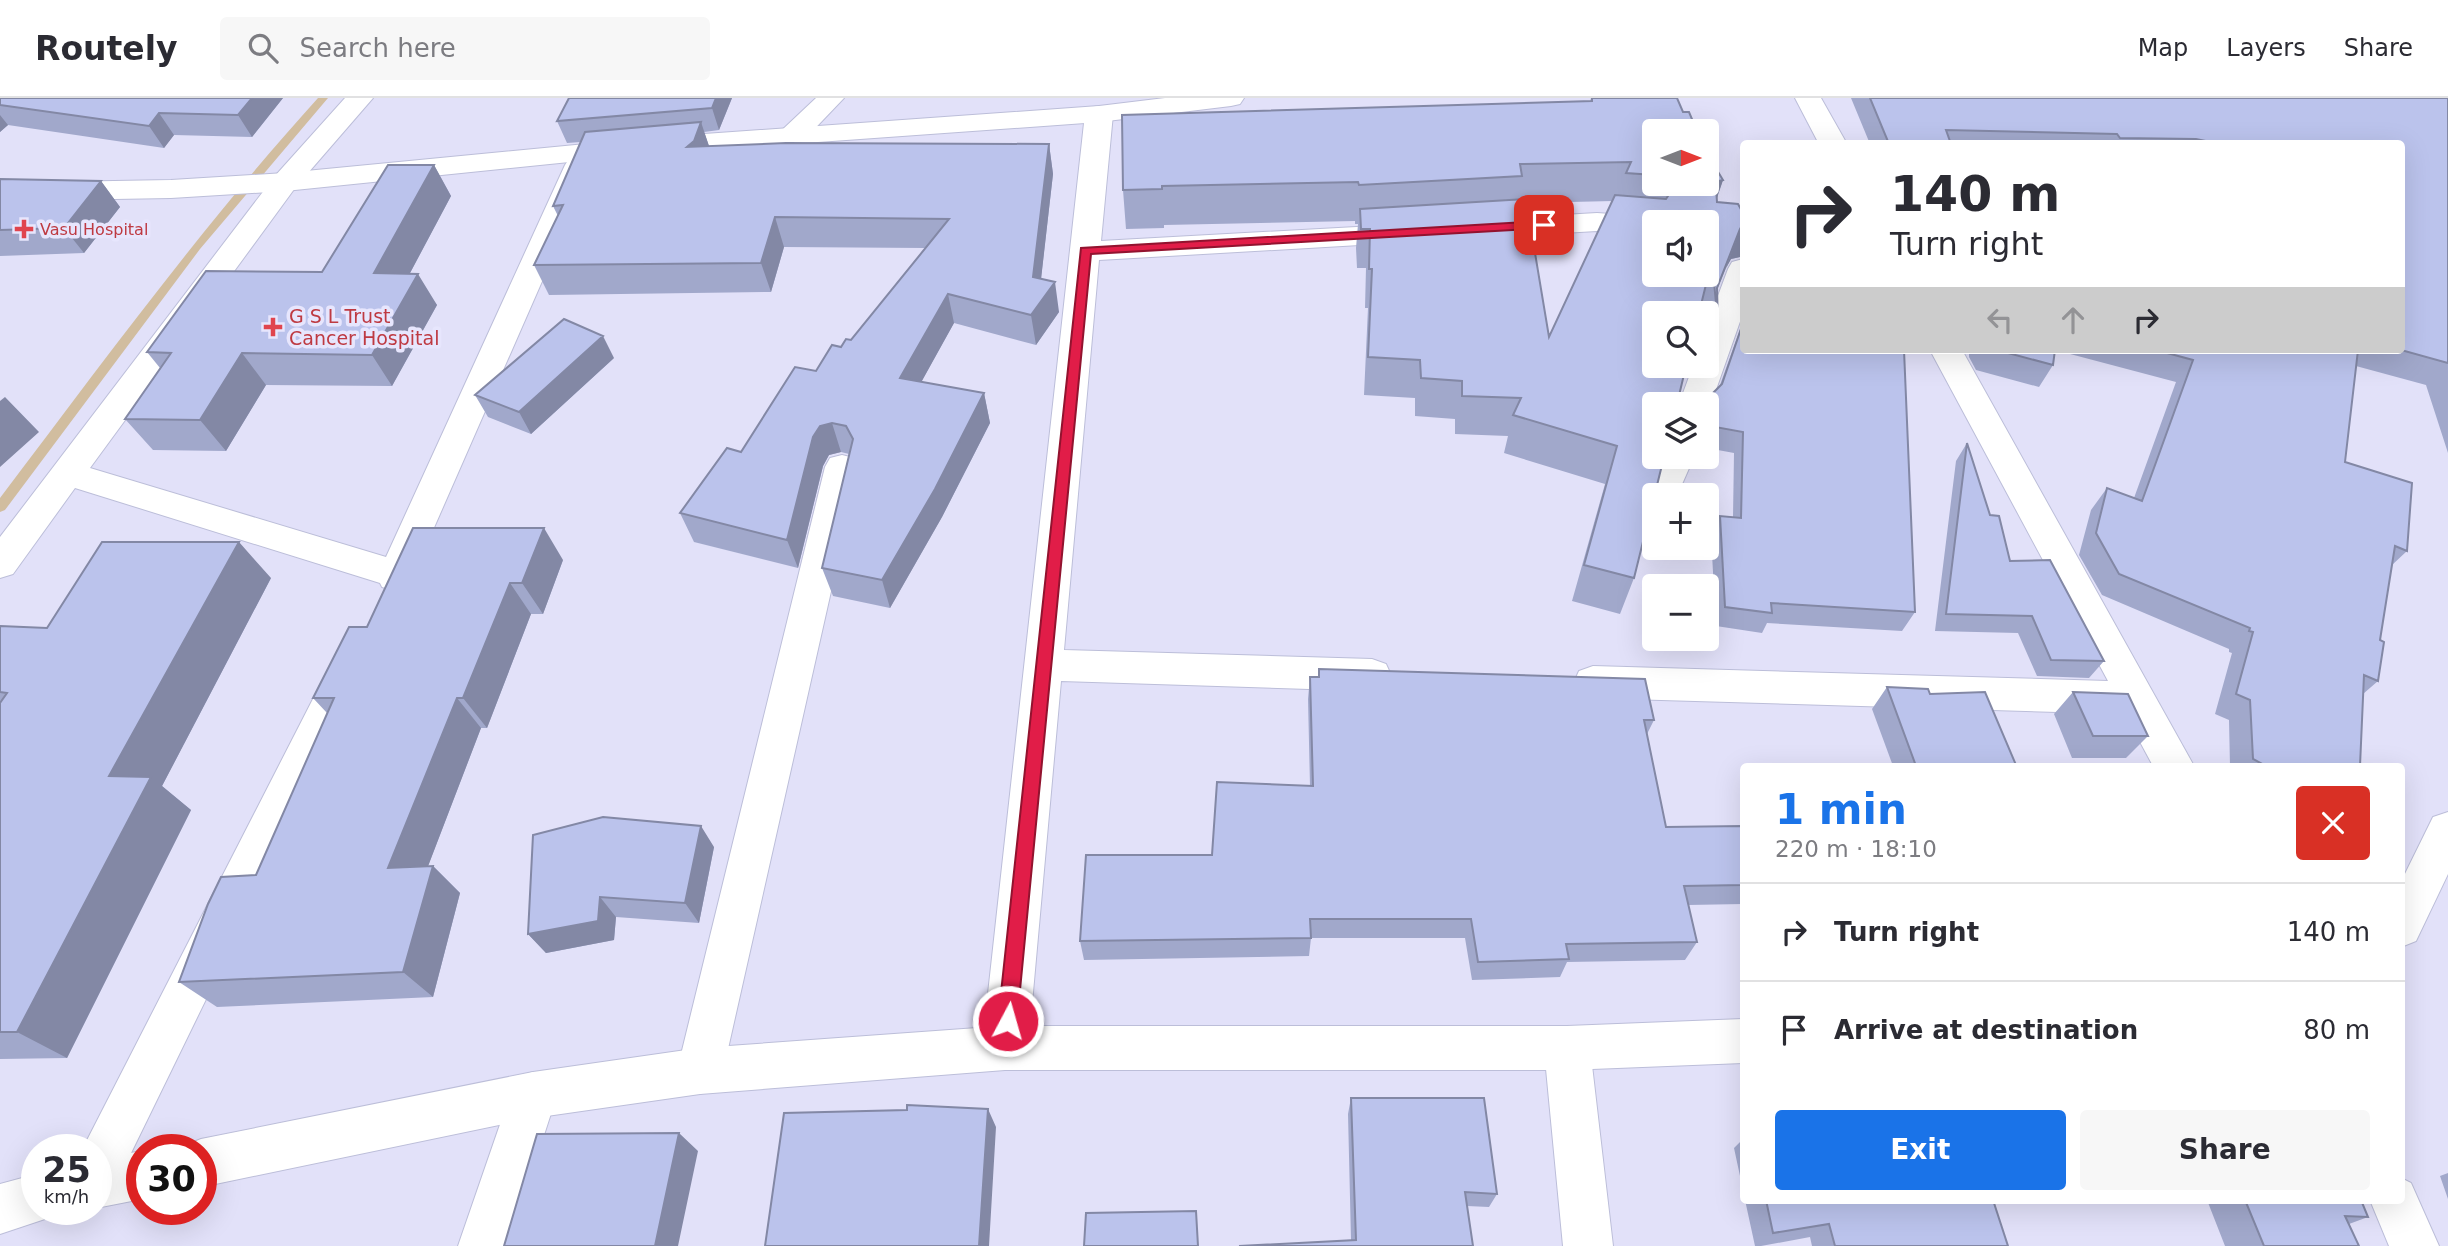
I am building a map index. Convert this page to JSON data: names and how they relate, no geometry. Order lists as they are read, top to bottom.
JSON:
{
  "places": {
    "health": ["Vasu Hospital", "G S L Trust Cancer Hospital"]
  },
  "north": "right",
  "page": {
    "header": "Routely",
    "search": "Search here",
    "nav": ["Map", "Layers", "Share"],
    "map_buttons": ["+", "−"],
    "turn": ["140 m", "Turn right"],
    "heading": ["1 min", "220 m · 18:10"],
    "list": [
      {
        "name": "Turn right",
        "value": "140 m"
      },
      {
        "name": "Arrive at destination",
        "value": "80 m"
      }
    ],
    "buttons": ["Exit", "Share"],
    "speed": "25 km/h",
    "limit": "30"
  }
}
